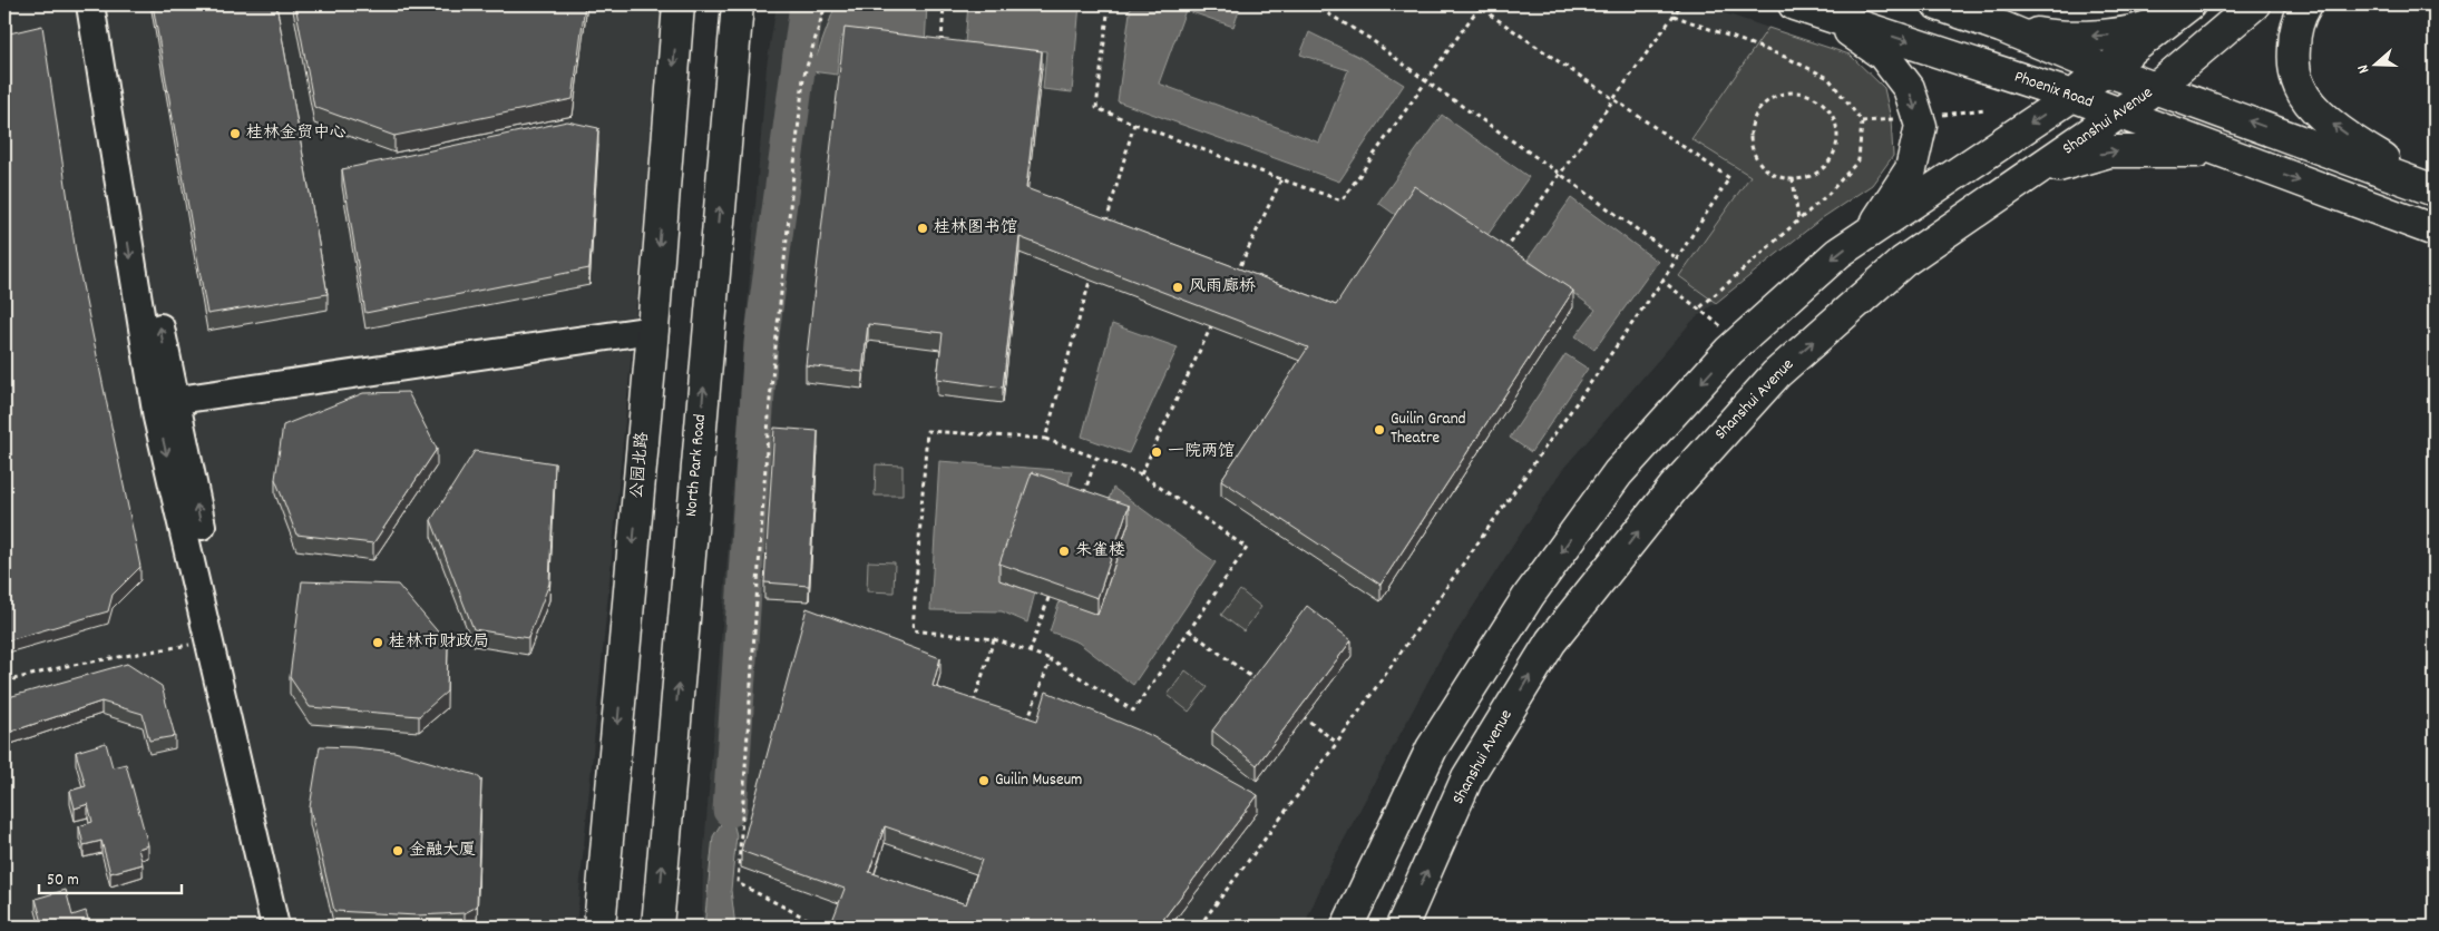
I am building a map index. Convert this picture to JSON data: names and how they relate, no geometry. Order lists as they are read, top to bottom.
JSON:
{
  "streets": {
    "main road": [
      "Phoenix Road",
      "Shanshui Avenue",
      "公园北路",
      "North Park Road"
    ]
  },
  "crossings": [
    ["Phoenix Road", "Shanshui Avenue"]
  ],
  "one_way": ["公园北路", "North Park Road"],
  "places": [
    "桂林金贸中心",
    "桂林图书馆",
    "风雨廊桥",
    "Guilin Grand Theatre",
    "一院两馆",
    "朱雀楼",
    "桂林市财政局",
    "Guilin Museum",
    "金融大厦"
  ],
  "scale_bar": "50 m",
  "north": "left"
}
